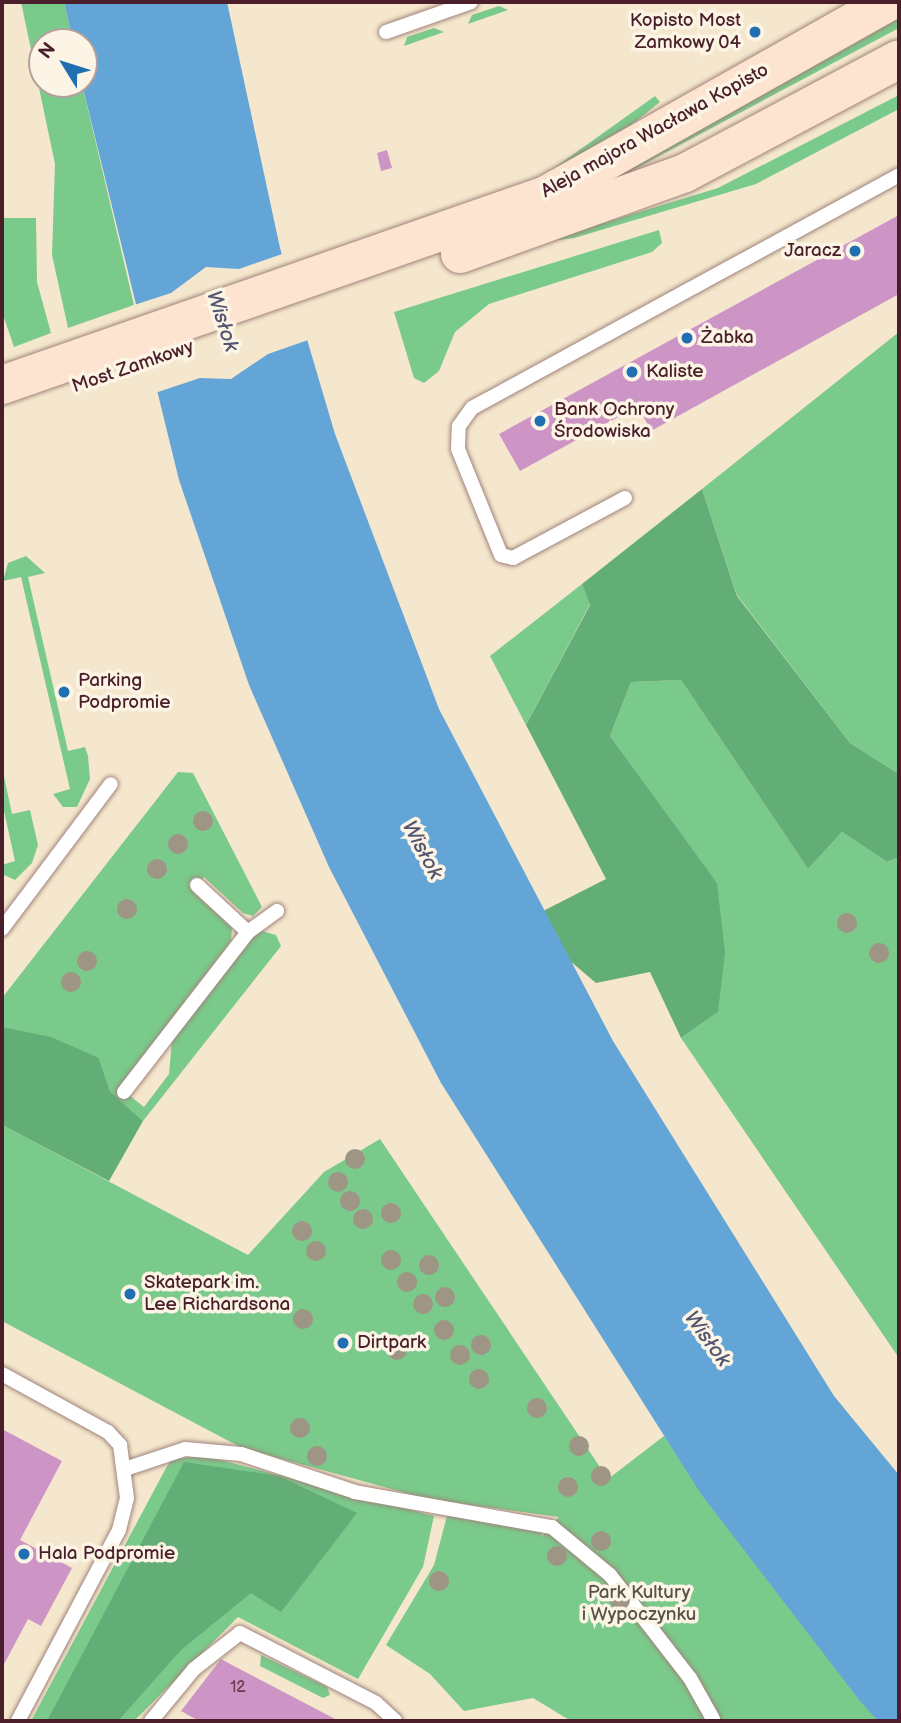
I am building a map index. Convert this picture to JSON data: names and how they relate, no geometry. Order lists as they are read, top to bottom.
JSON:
{
  "streets": {
    "main road": ["Aleja majora Wacława Kopisto", "Most Zamkowy"]
  },
  "crossings": [
    ["Aleja majora Wacława Kopisto", "Most Zamkowy"]
  ],
  "water": ["Wisłok"],
  "parks": ["Park Kultury i Wypoczynku"],
  "places": [
    "Kopisto Most Zamkowy 04",
    "Jaracz",
    "Żabka",
    "Kaliste",
    "Bank Ochrony Środowiska",
    "Parking Podpromie",
    "Skatepark im. Lee Richardsona",
    "Dirtpark",
    "Hala Podpromie"
  ],
  "house_numbers": ["12"],
  "north": "top left"
}
